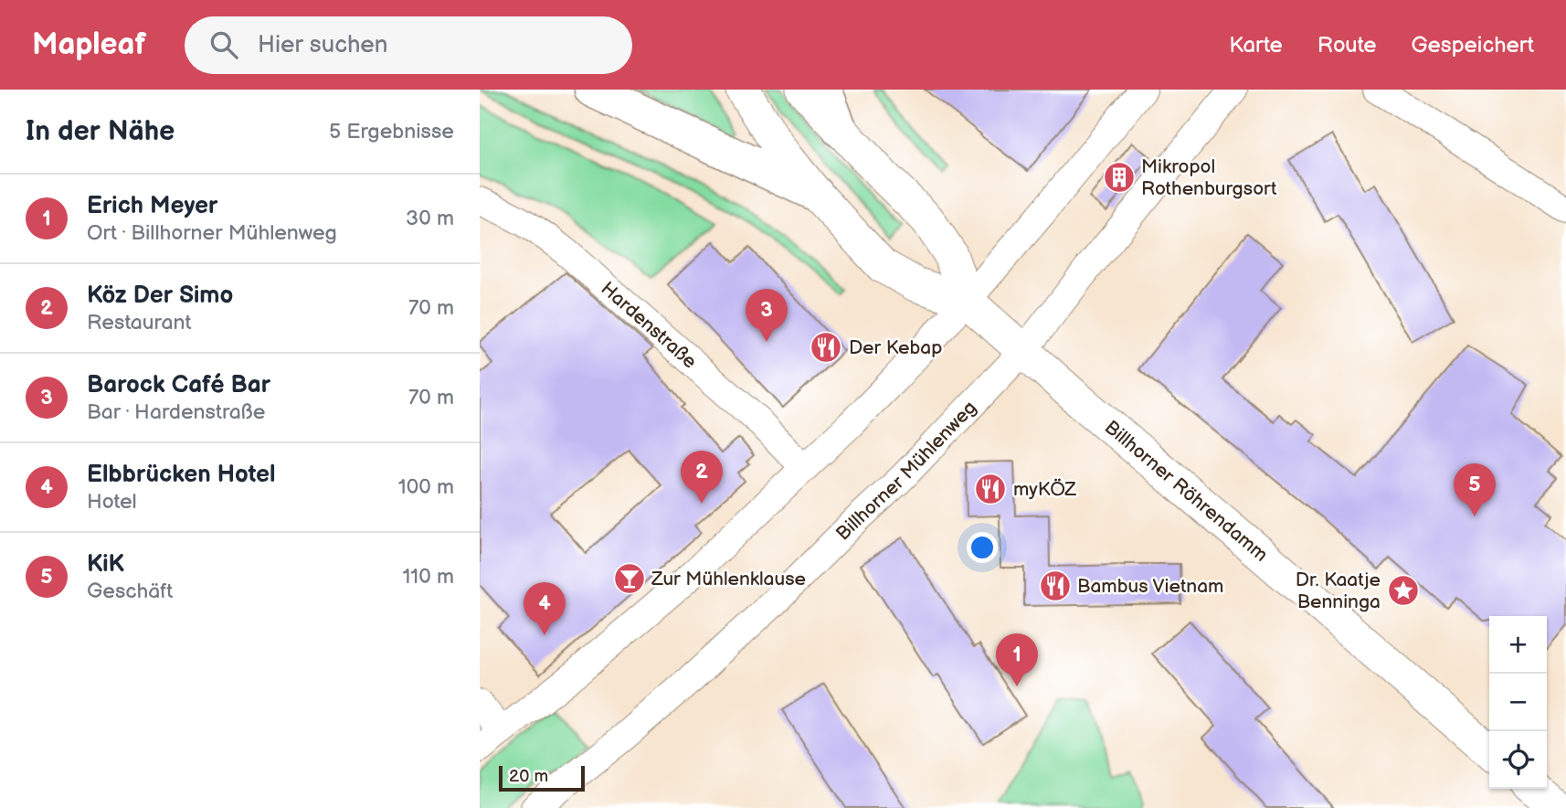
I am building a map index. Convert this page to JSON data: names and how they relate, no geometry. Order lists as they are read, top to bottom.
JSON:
{
  "streets": {
    "street": ["Hardenstraße", "Billhorner Mühlenweg", "Billhorner Röhrendamm"]
  },
  "crossings": [
    ["Billhorner Mühlenweg", "Billhorner Röhrendamm"]
  ],
  "places": {
    "building": ["Mikropol Rothenburgsort"],
    "restaurant": ["Der Kebap", "myKÖZ", "Bambus Vietnam"],
    "bar": ["Zur Mühlenklause"],
    "place": ["Dr. Kaatje Benninga"]
  },
  "scale_bar": "20 m",
  "page": {
    "header": "Mapleaf",
    "search": "Hier suchen",
    "nav": ["Karte", "Route", "Gespeichert"],
    "heading": ["In der Nähe", "5 Ergebnisse"],
    "list": [
      {
        "mark": "1",
        "name": "Erich Meyer",
        "note": "Ort · Billhorner Mühlenweg",
        "value": "30 m"
      },
      {
        "mark": "2",
        "name": "Köz Der Simo",
        "note": "Restaurant",
        "value": "70 m"
      },
      {
        "mark": "3",
        "name": "Barock Café Bar",
        "note": "Bar · Hardenstraße",
        "value": "70 m"
      },
      {
        "mark": "4",
        "name": "Elbbrücken Hotel",
        "note": "Hotel",
        "value": "100 m"
      },
      {
        "mark": "5",
        "name": "KiK",
        "note": "Geschäft",
        "value": "110 m"
      }
    ],
    "pins": [
      "3",
      "2",
      "5",
      "4",
      "1"
    ],
    "map_buttons": ["+", "−"],
    "scale": "20 m"
  }
}
